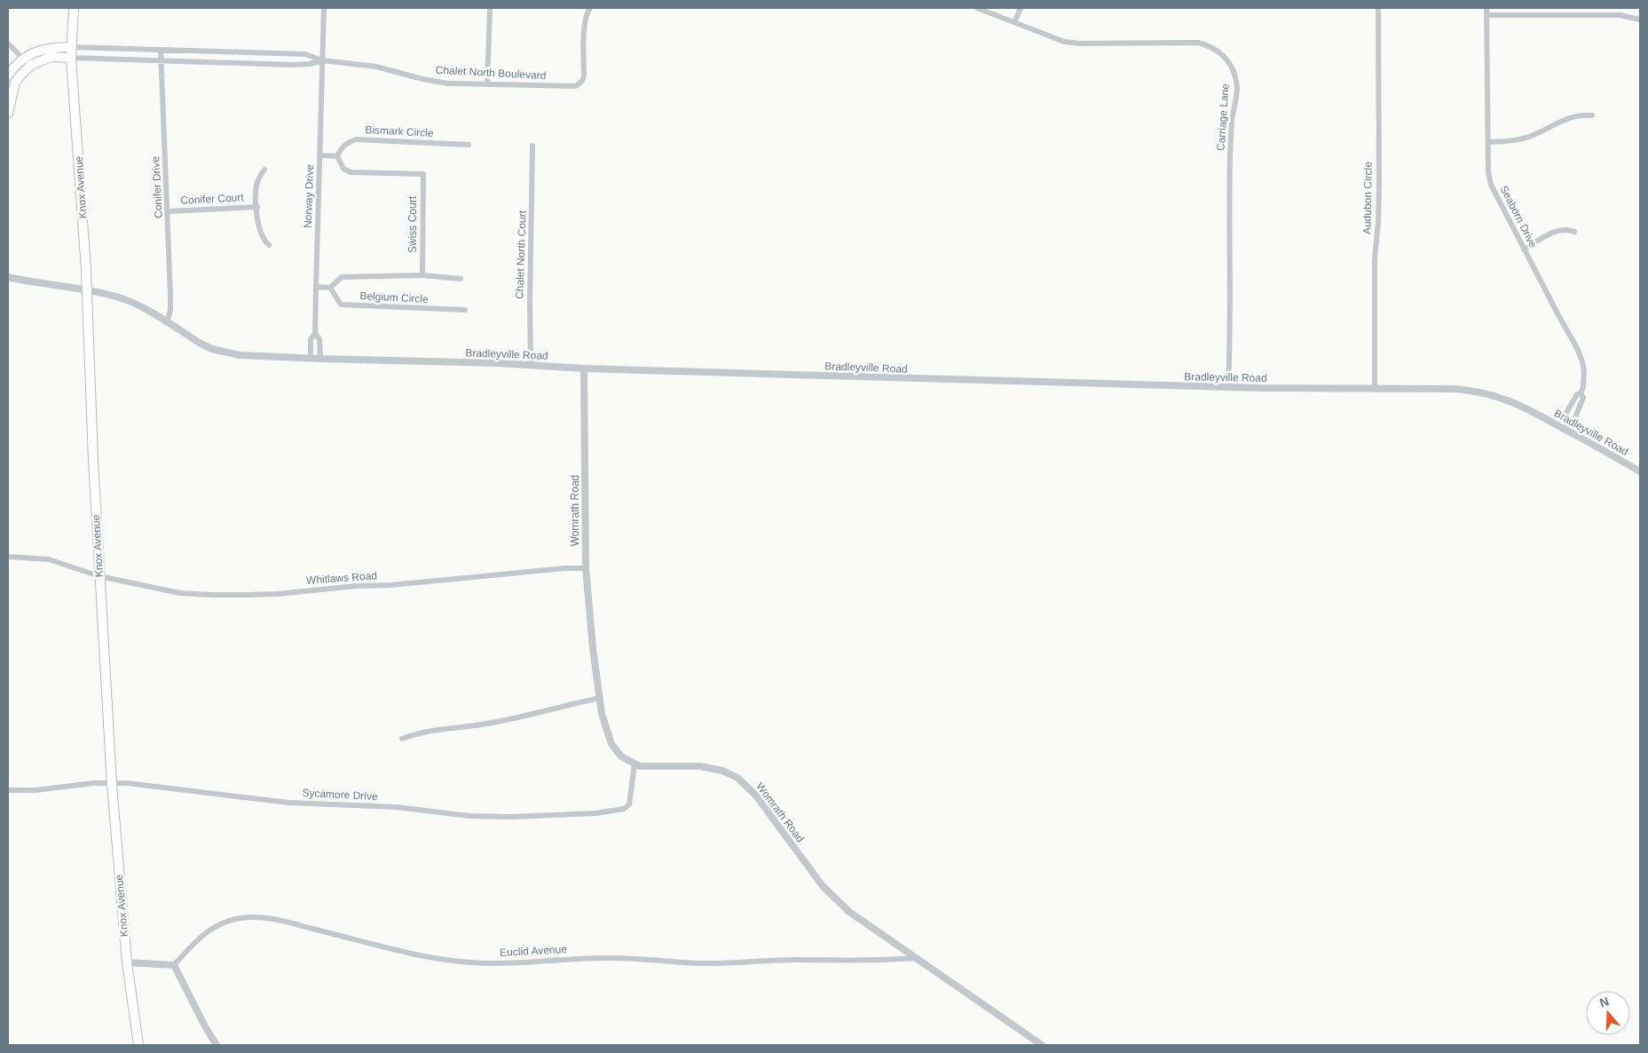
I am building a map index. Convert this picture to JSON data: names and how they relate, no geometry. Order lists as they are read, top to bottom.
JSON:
{
  "streets": {
    "main road": ["Knox Avenue"],
    "street": [
      "Chalet North Boulevard",
      "Carriage Lane",
      "Bismark Circle",
      "Conifer Drive",
      "Norway Drive",
      "Audubon Circle",
      "Conifer Court",
      "Seaborn Drive",
      "Swiss Court",
      "Chalet North Court",
      "Belgium Circle",
      "Bradleyville Road",
      "Womrath Road",
      "Whitlaws Road",
      "Sycamore Drive",
      "Euclid Avenue"
    ]
  },
  "crossings": [
    ["Chalet North Boulevard", "Knox Avenue"],
    ["Chalet North Boulevard", "Conifer Drive"],
    ["Chalet North Boulevard", "Norway Drive"],
    ["Carriage Lane", "Bradleyville Road"],
    ["Bismark Circle", "Swiss Court"],
    ["Knox Avenue", "Bradleyville Road"],
    ["Knox Avenue", "Whitlaws Road"],
    ["Knox Avenue", "Sycamore Drive"],
    ["Conifer Drive", "Conifer Court"],
    ["Conifer Drive", "Bradleyville Road"],
    ["Norway Drive", "Bradleyville Road"],
    ["Audubon Circle", "Bradleyville Road"],
    ["Seaborn Drive", "Bradleyville Road"],
    ["Swiss Court", "Belgium Circle"],
    ["Chalet North Court", "Bradleyville Road"],
    ["Bradleyville Road", "Womrath Road"],
    ["Womrath Road", "Whitlaws Road"],
    ["Womrath Road", "Sycamore Drive"],
    ["Womrath Road", "Euclid Avenue"]
  ],
  "north": "top"
}
